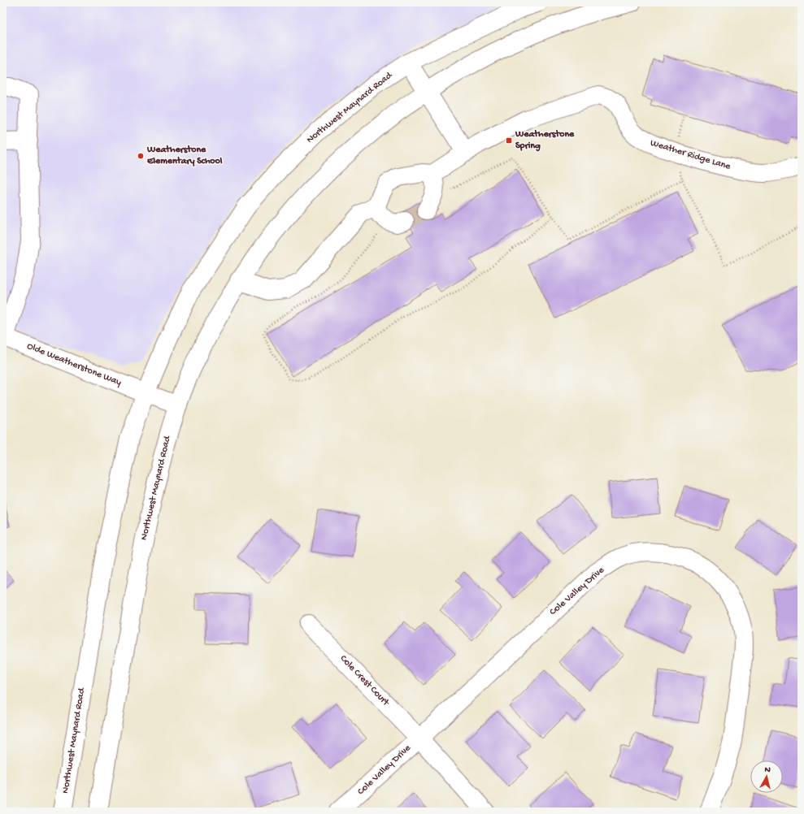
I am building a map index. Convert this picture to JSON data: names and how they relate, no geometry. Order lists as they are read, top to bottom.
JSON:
{
  "streets": {
    "main road": [
      "Northwest Maynard Road",
      "Weather Ridge Lane",
      "Olde Weatherstone Way",
      "Cole Valley Drive",
      "Cole Crest Court"
    ]
  },
  "crossings": [
    ["Northwest Maynard Road", "Olde Weatherstone Way"],
    ["Cole Valley Drive", "Cole Crest Court"]
  ],
  "places": {
    "transit": ["Weatherstone Spring"],
    "other": ["Weatherstone Elementary School"]
  },
  "north": "top"
}
